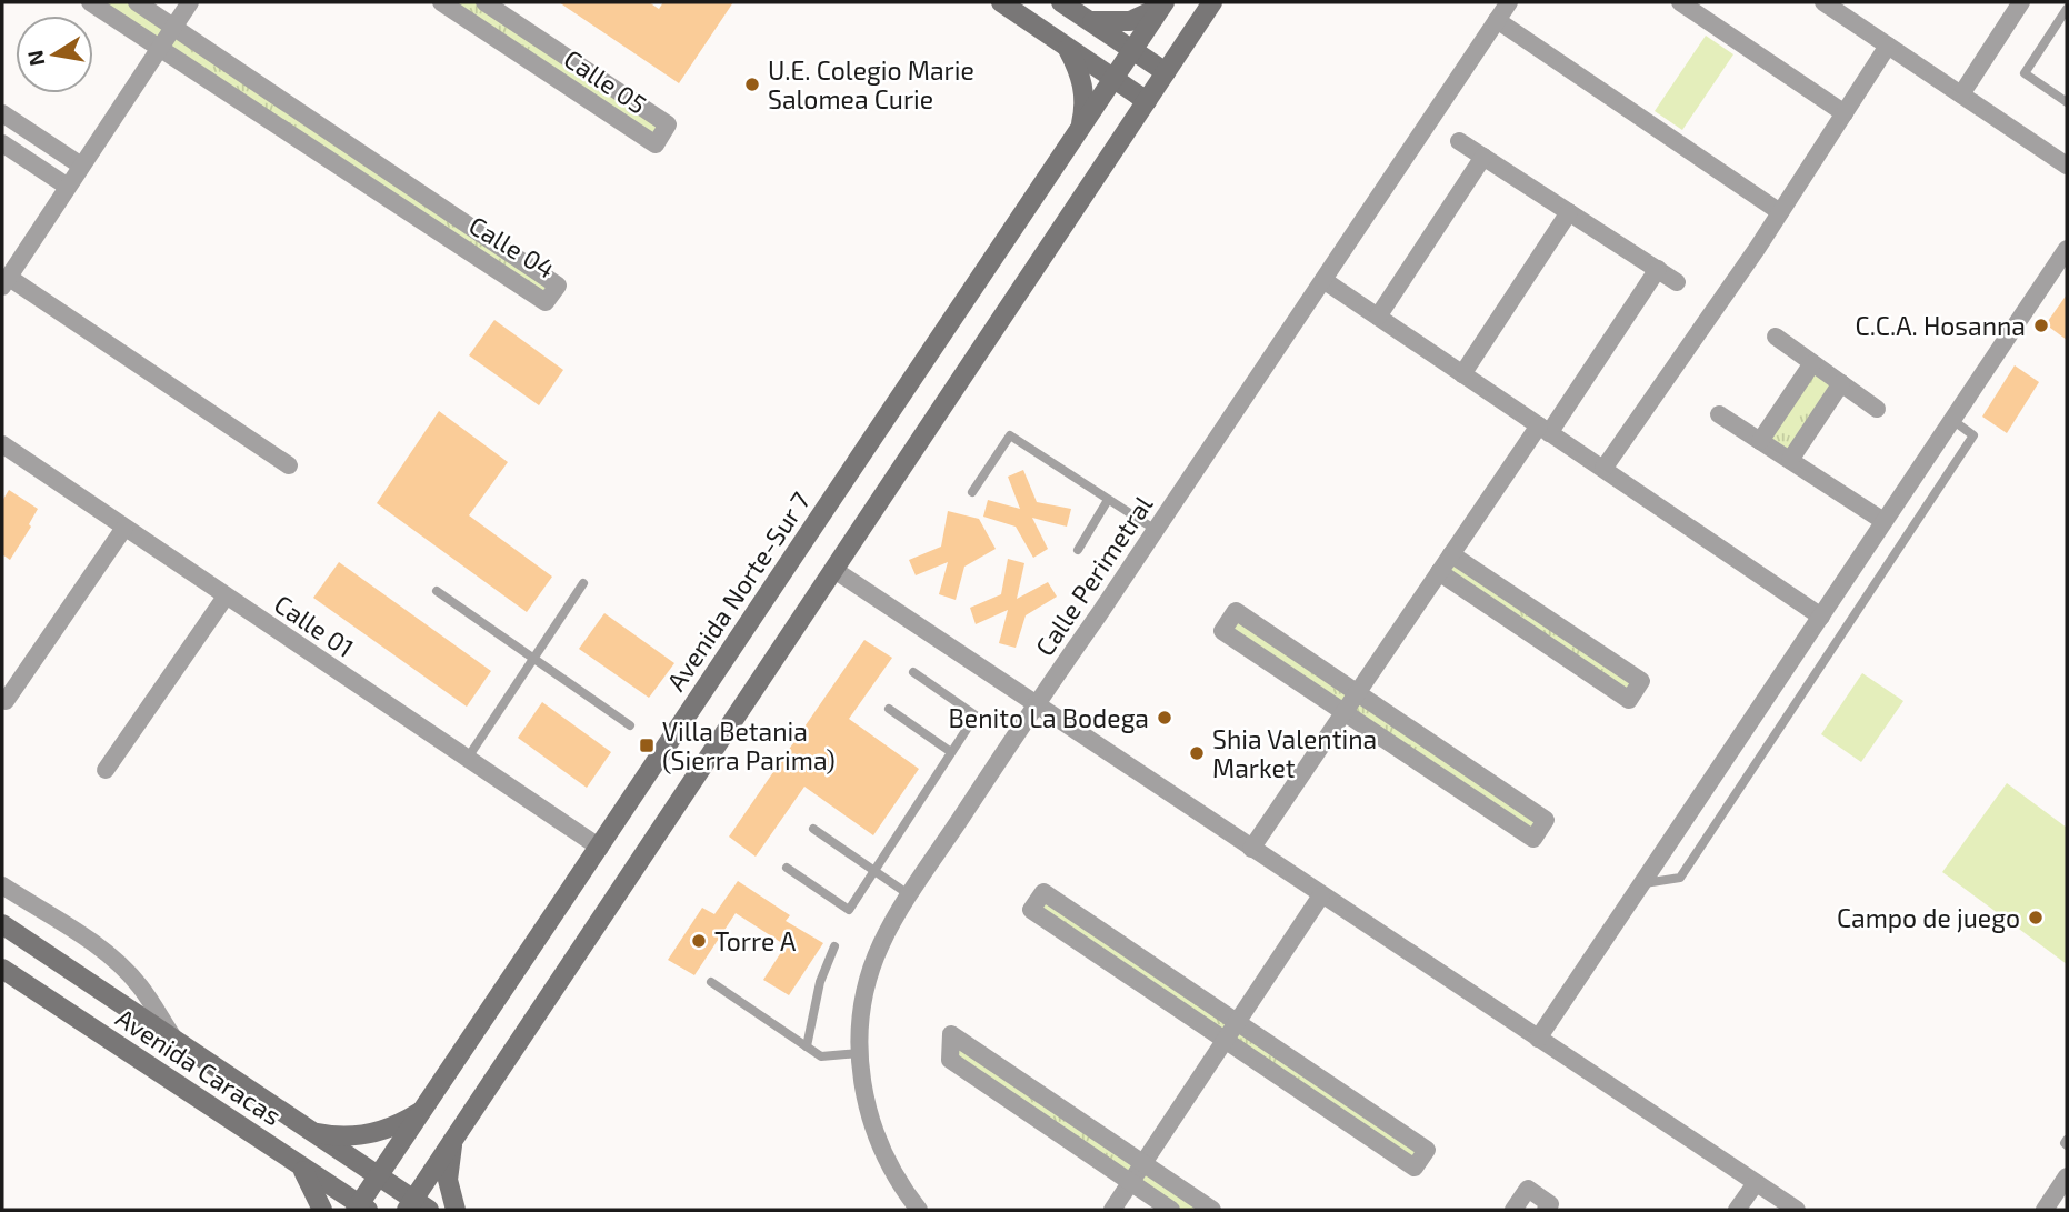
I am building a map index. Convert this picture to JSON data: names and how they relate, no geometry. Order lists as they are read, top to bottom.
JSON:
{
  "streets": {
    "main road": ["Avenida Norte-Sur 7", "Avenida Caracas"],
    "street": [
      "Calle 05",
      "Calle 04",
      "Calle Perimetral",
      "Calle 01"
    ]
  },
  "crossings": [
    ["Avenida Norte-Sur 7", "Calle 01"],
    ["Avenida Norte-Sur 7", "Avenida Caracas"]
  ],
  "places": {
    "other": [
      "U.E. Colegio Marie Salomea Curie",
      "C.C.A. Hosanna",
      "Benito La Bodega",
      "Shia Valentina Market",
      "Campo de juego",
      "Torre A"
    ],
    "transit": ["Villa Betania (Sierra Parima)"]
  },
  "north": "left"
}
